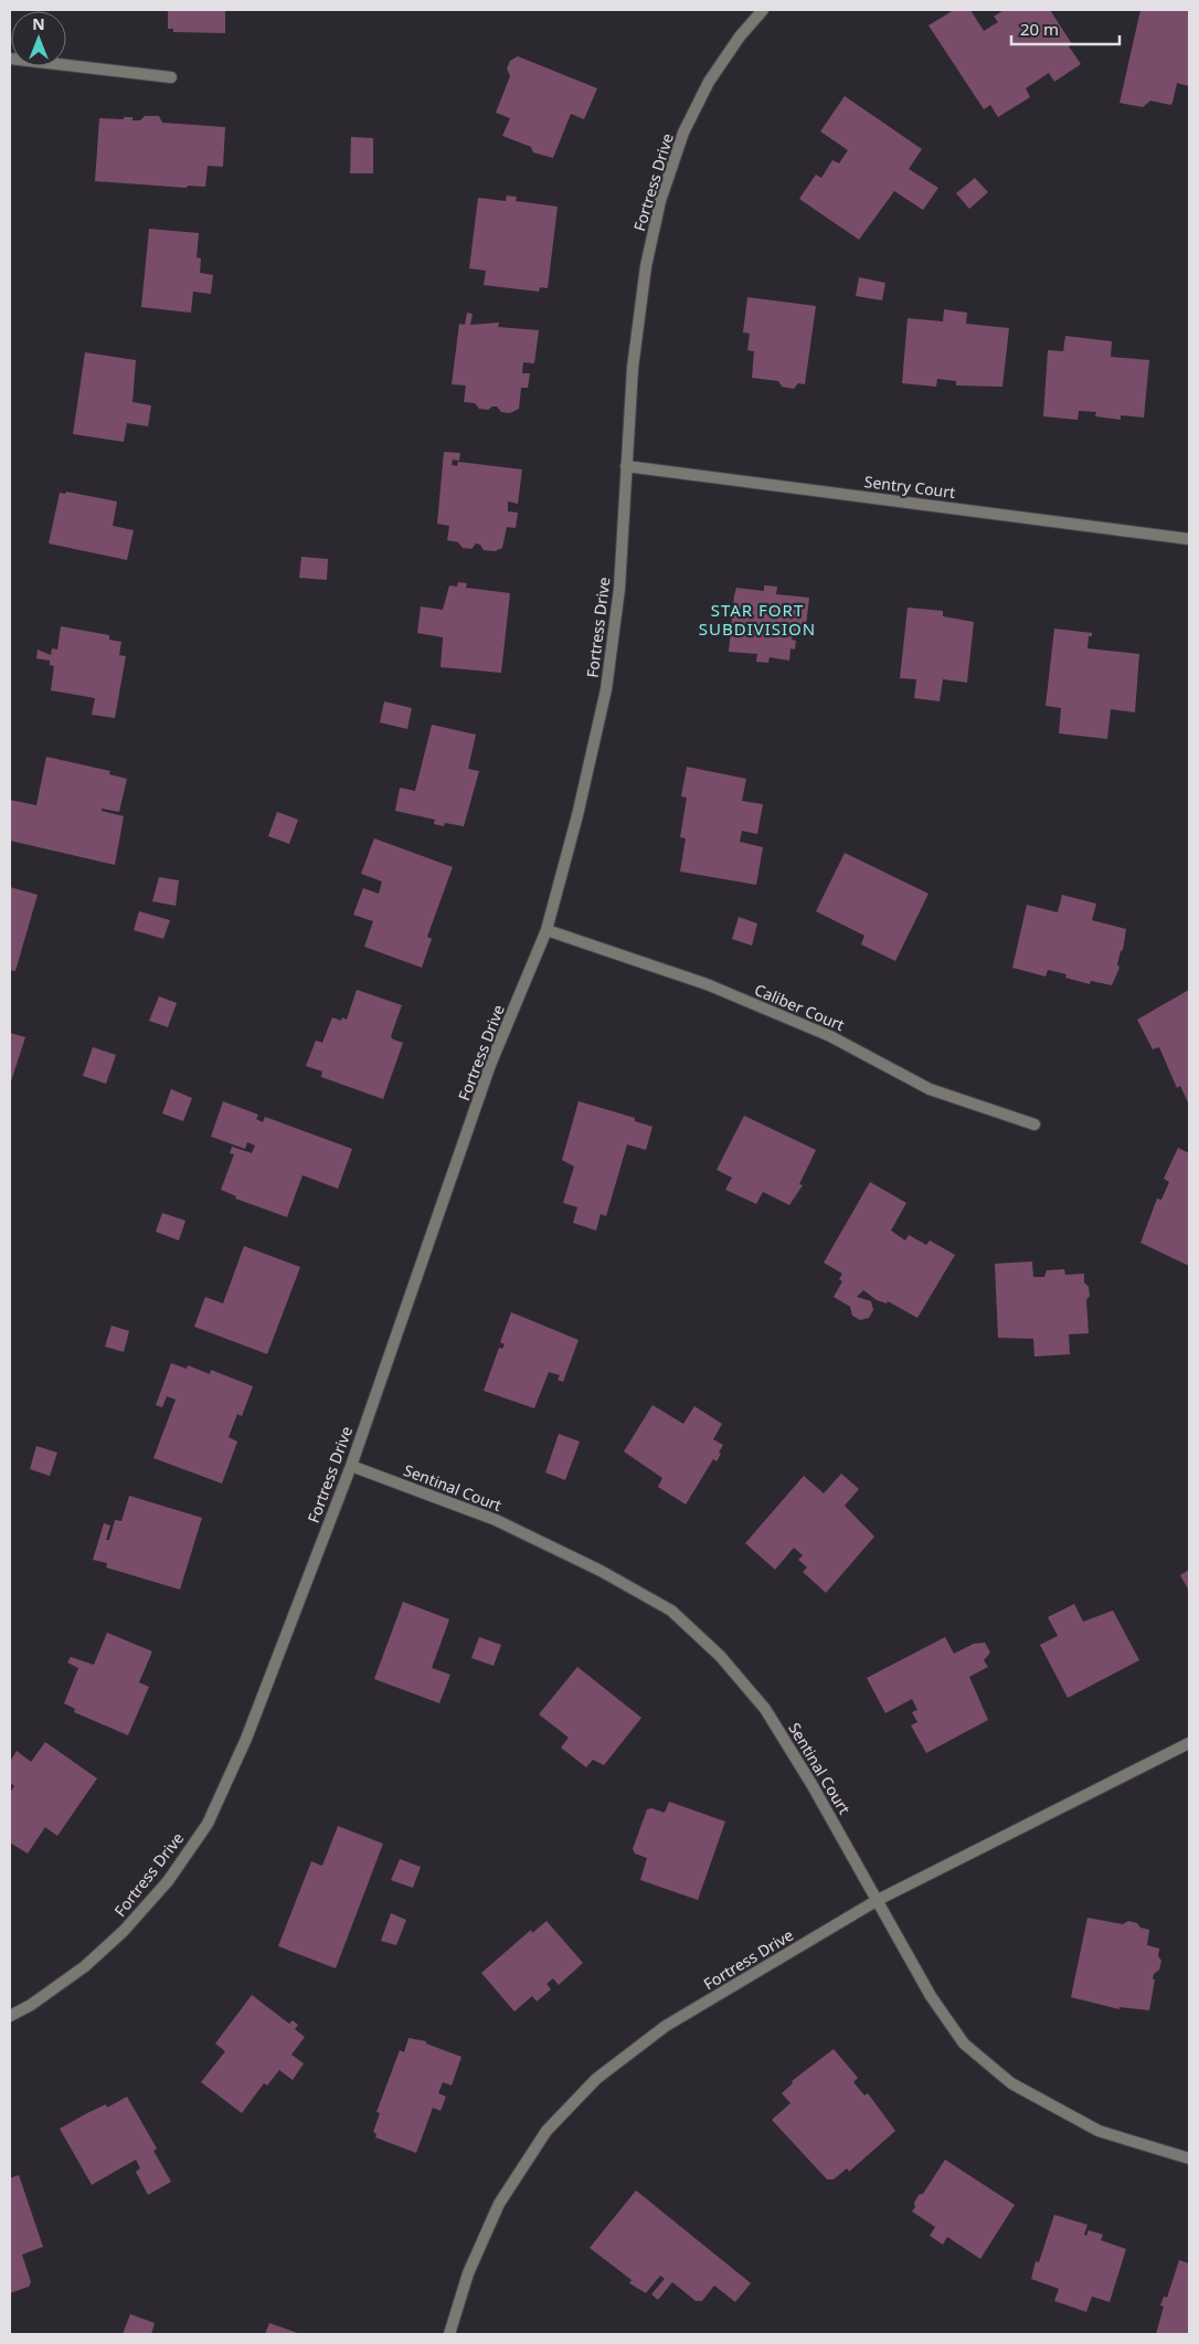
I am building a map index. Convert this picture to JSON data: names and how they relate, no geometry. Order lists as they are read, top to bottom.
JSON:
{
  "streets": {
    "street": [
      "Fortress Drive",
      "Sentry Court",
      "Caliber Court",
      "Sentinal Court"
    ]
  },
  "crossings": [
    ["Fortress Drive", "Sentry Court"],
    ["Fortress Drive", "Caliber Court"],
    ["Fortress Drive", "Sentinal Court"]
  ],
  "districts": ["STAR FORT SUBDIVISION"],
  "scale_bar": "20 m",
  "north": "top"
}
